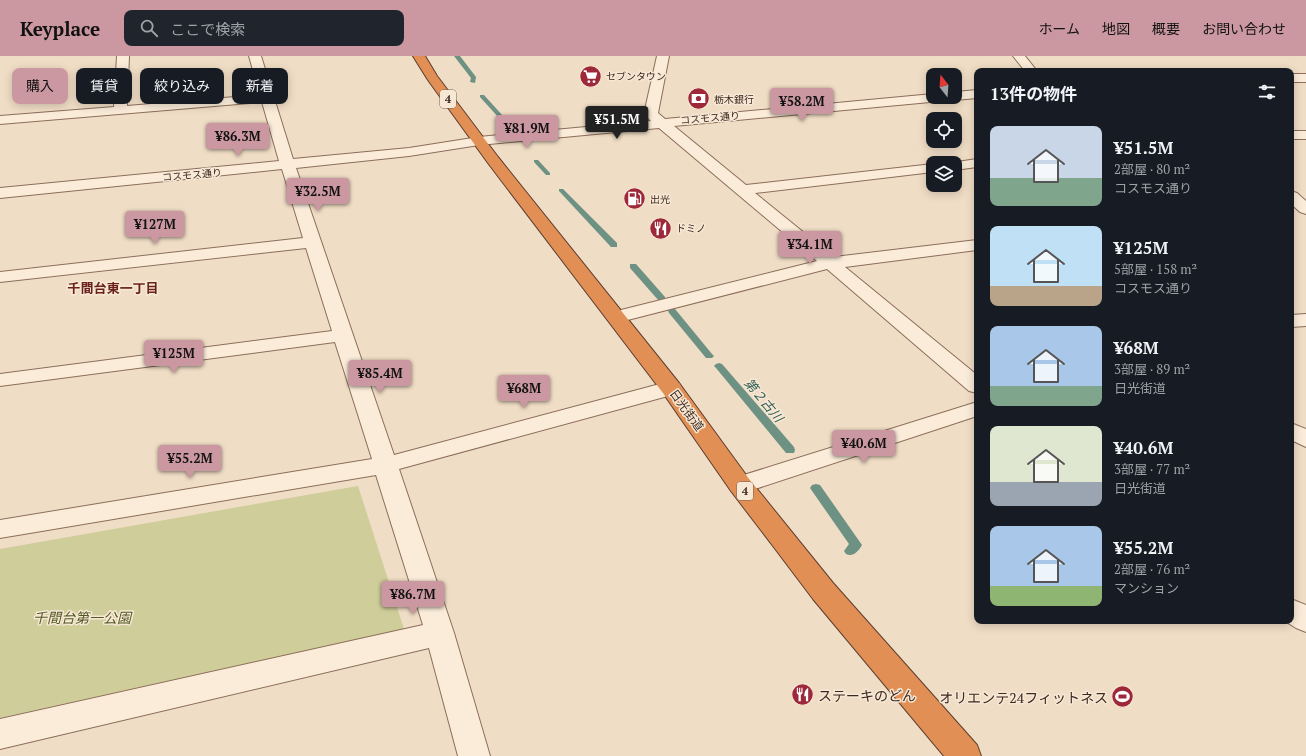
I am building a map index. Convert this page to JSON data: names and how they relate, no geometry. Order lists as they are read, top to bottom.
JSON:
{
  "streets": {
    "highway": ["4", "日光街道"],
    "street": ["コスモス通り"]
  },
  "crossings": [
    ["コスモス通り", "日光街道"]
  ],
  "districts": ["千間台東一丁目"],
  "water": ["第２古川"],
  "parks": ["千間台第一公園"],
  "places": {
    "supermarket": ["セブンタウン"],
    "bank": ["栃木銀行"],
    "fuel station": ["出光"],
    "restaurant": ["ドミノ", "ステーキのどん"],
    "sports": ["オリエンテ24フィットネス"]
  },
  "north": "top",
  "page": {
    "header": "Keyplace",
    "search": "ここで検索",
    "nav": [
      "ホーム",
      "地図",
      "概要",
      "お問い合わせ"
    ],
    "chip": [
      "購入",
      "賃貸",
      "絞り込み",
      "新着"
    ],
    "heading": "13件の物件",
    "price": [
      "¥58.2M",
      "¥51.5M",
      "¥81.9M",
      "¥86.3M",
      "¥32.5M",
      "¥127M",
      "¥34.1M",
      "¥125M",
      "¥85.4M",
      "¥68M",
      "¥40.6M",
      "¥55.2M",
      "¥86.7M"
    ],
    "list": [
      {
        "name": "¥51.5M",
        "note": "2部屋 · 80 m² · コスモス通り"
      },
      {
        "name": "¥125M",
        "note": "5部屋 · 158 m² · コスモス通り"
      },
      {
        "name": "¥68M",
        "note": "3部屋 · 89 m² · 日光街道"
      },
      {
        "name": "¥40.6M",
        "note": "3部屋 · 77 m² · 日光街道"
      },
      {
        "name": "¥55.2M",
        "note": "2部屋 · 76 m² · マンション"
      }
    ]
  }
}
